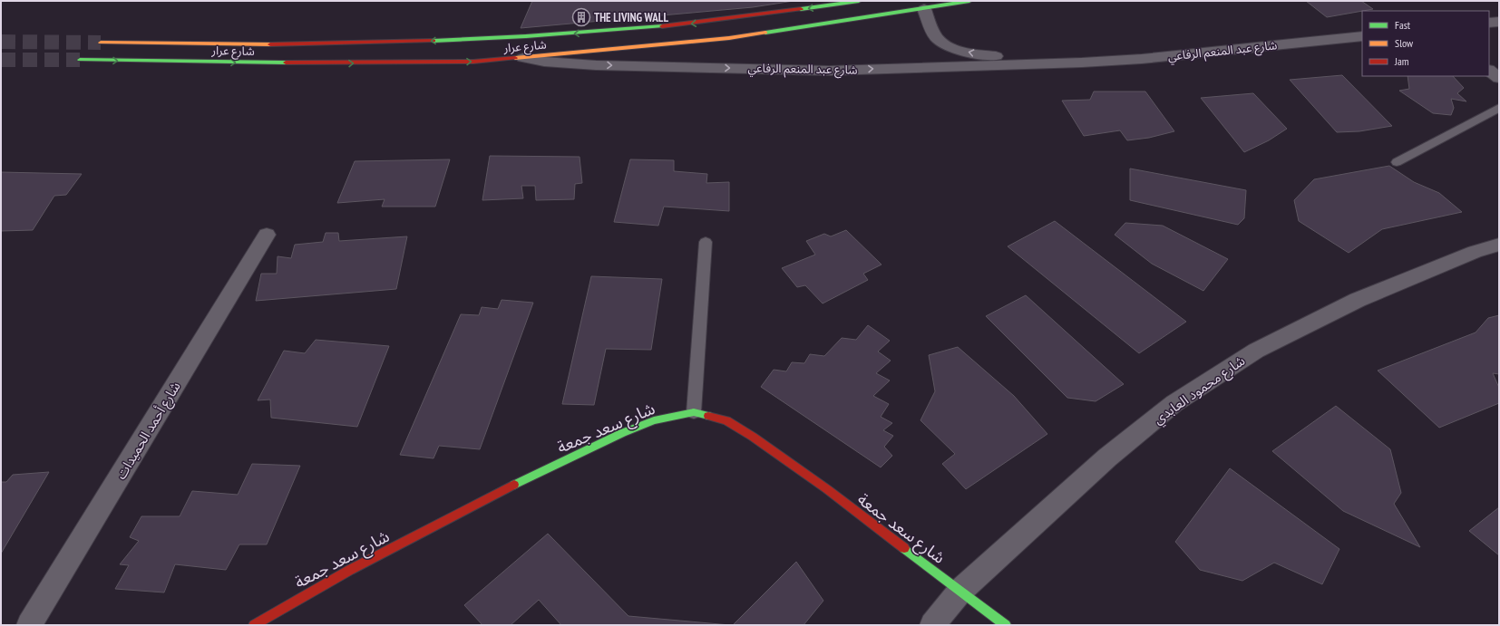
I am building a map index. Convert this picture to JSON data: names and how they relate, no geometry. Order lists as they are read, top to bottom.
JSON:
{
  "streets": {
    "main road": ["شارع عرار", "شارع سعد جمعة"],
    "street": ["شارع عبد المنعم الرفاعي", "شارع محمود العابدي", "شارع أحمد الحميدات"]
  },
  "crossings": [
    ["شارع عرار", "شارع عبد المنعم الرفاعي"],
    ["شارع محمود العابدي", "شارع سعد جمعة"]
  ],
  "places": {
    "building": ["THE LIVING WALL"]
  },
  "legend": ["Fast", "Slow", "Jam"]
}
